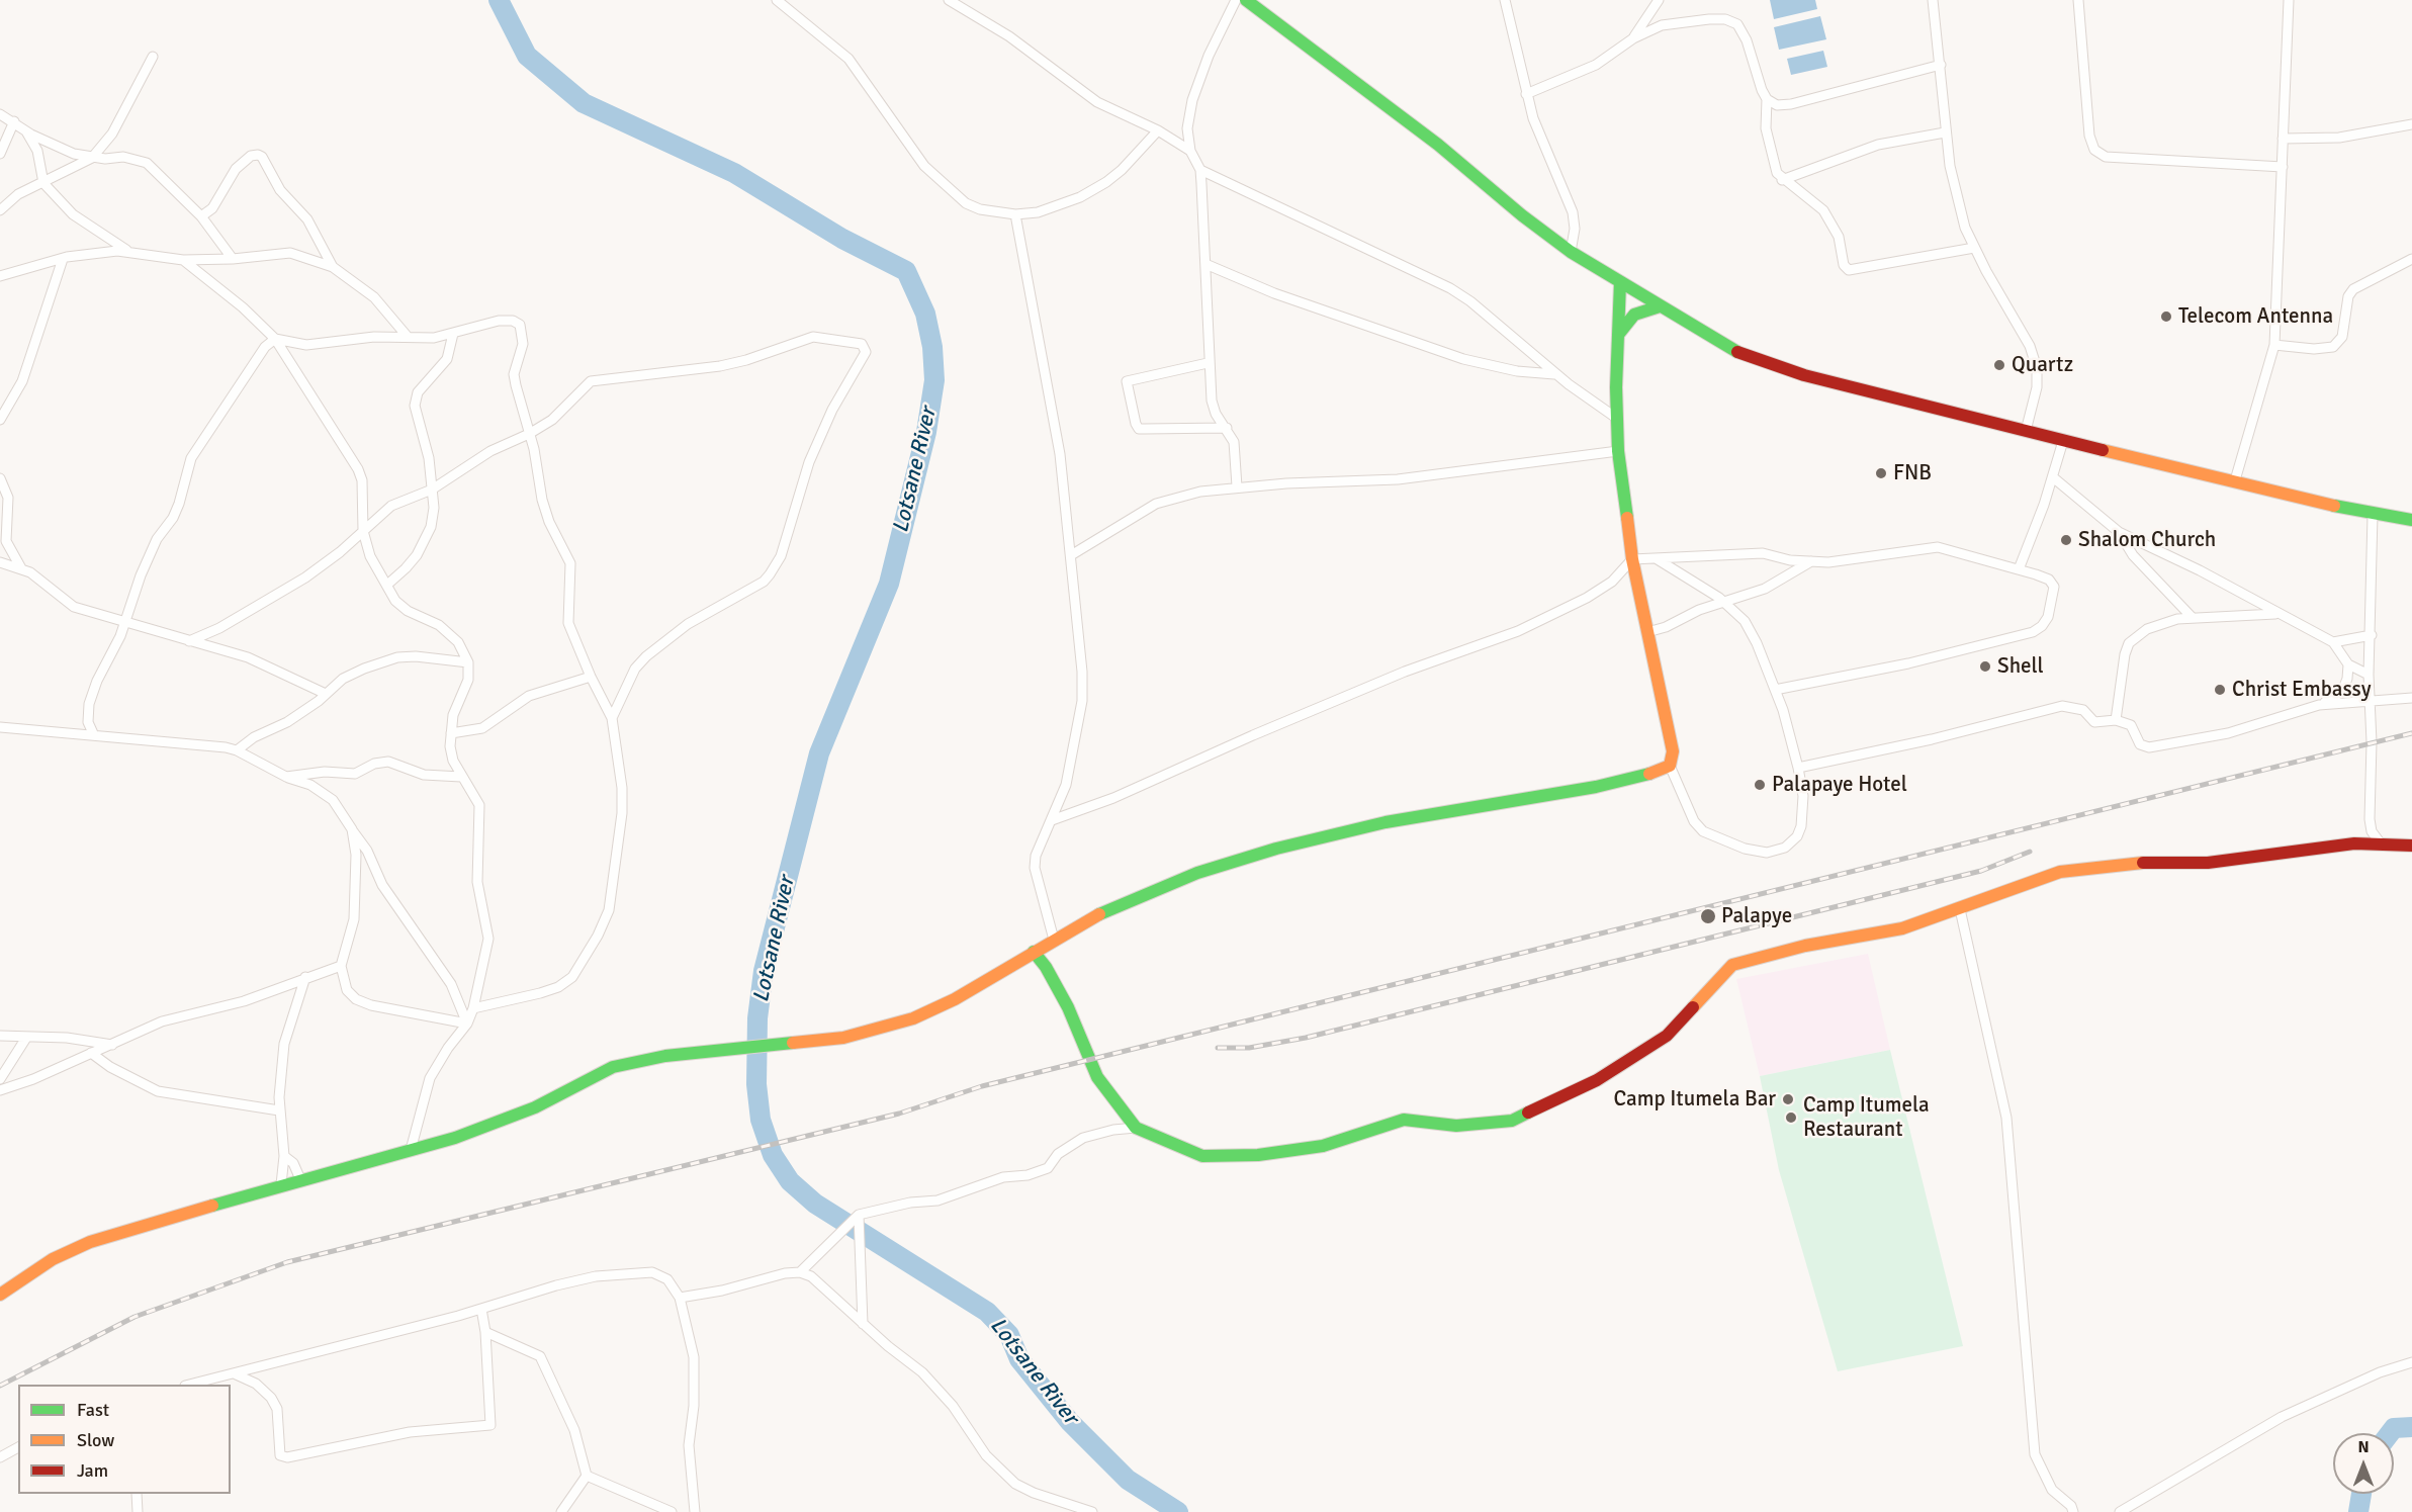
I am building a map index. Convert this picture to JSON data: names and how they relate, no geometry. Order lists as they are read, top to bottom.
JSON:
{
  "water": ["Lotsane River"],
  "places": [
    "Telecom Antenna",
    "Quartz",
    "FNB",
    "Shalom Church",
    "Shell",
    "Christ Embassy",
    "Palapaye Hotel",
    "Palapye",
    "Camp Itumela Bar",
    "Camp Itumela Restaurant"
  ],
  "legend": ["Fast", "Slow", "Jam"],
  "north": "top"
}
